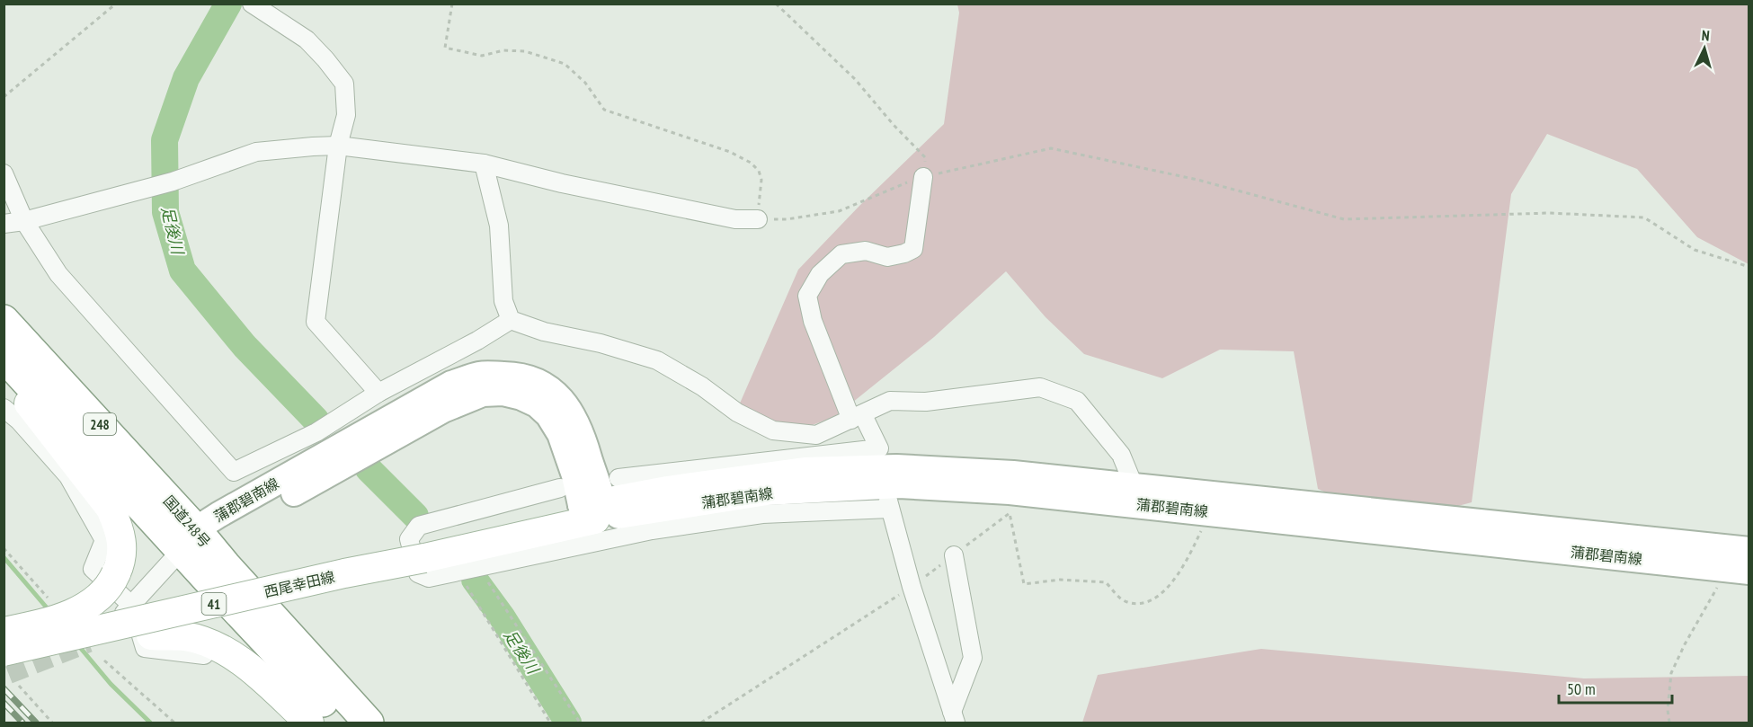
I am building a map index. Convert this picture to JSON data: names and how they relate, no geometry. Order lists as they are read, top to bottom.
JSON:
{
  "streets": {
    "highway": ["248", "国道248号"],
    "main road": ["蒲郡碧南線", "西尾幸田線", "41"]
  },
  "crossings": [
    ["蒲郡碧南線", "国道248号"],
    ["蒲郡碧南線", "西尾幸田線"]
  ],
  "water": ["足後川"],
  "scale_bar": "50 m",
  "north": "top"
}
